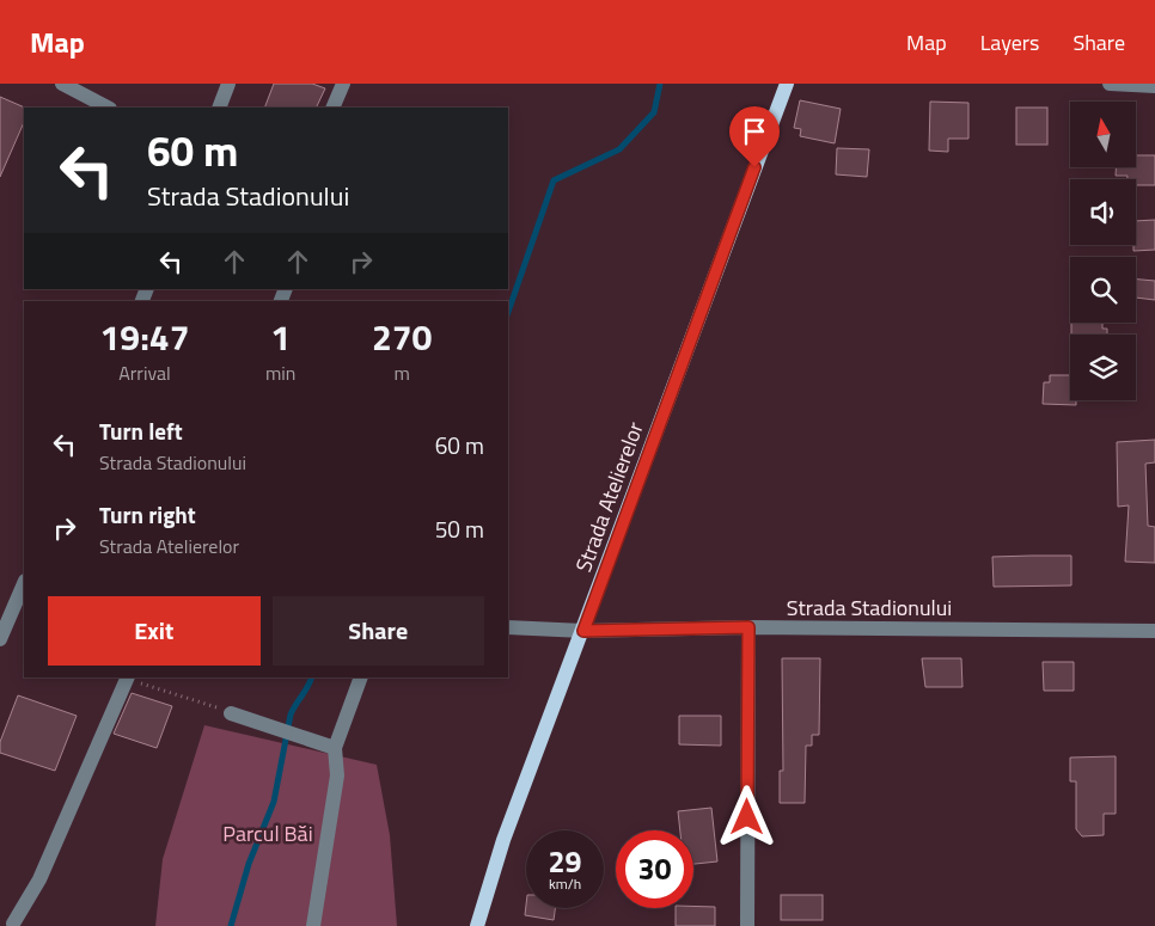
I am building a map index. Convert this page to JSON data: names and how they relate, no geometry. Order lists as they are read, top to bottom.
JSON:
{
  "streets": {
    "main road": ["Strada Atelierelor"],
    "street": ["Strada Stadionului"]
  },
  "crossings": [
    ["Strada Atelierelor", "Strada Stadionului"]
  ],
  "parks": ["Parcul Băi"],
  "north": "top",
  "page": {
    "header": "Map",
    "nav": ["Map", "Layers", "Share"],
    "turn": ["60 m", "Strada Stadionului"],
    "eta": [
      "19:47",
      "Arrival",
      "1",
      "min",
      "270",
      "m"
    ],
    "list": [
      {
        "name": "Turn left",
        "note": "Strada Stadionului",
        "value": "60 m"
      },
      {
        "name": "Turn right",
        "note": "Strada Atelierelor",
        "value": "50 m"
      }
    ],
    "buttons": ["Exit", "Share"],
    "speed": "29 km/h",
    "limit": "30"
  }
}
